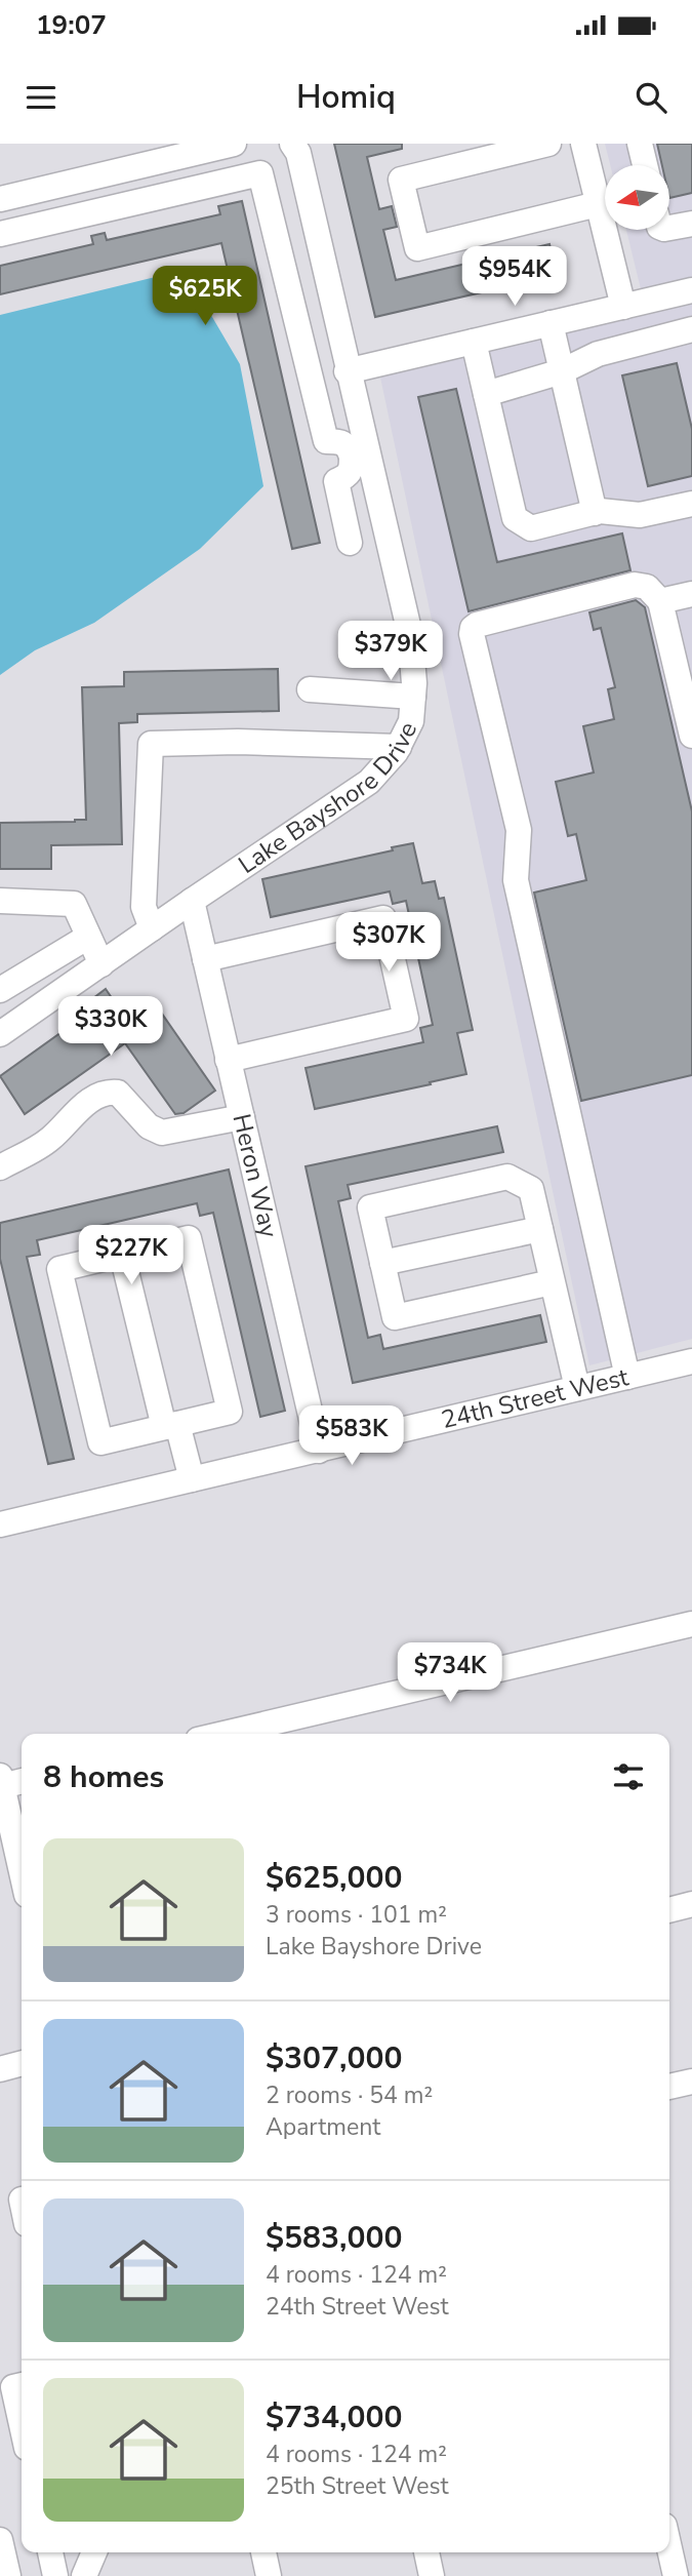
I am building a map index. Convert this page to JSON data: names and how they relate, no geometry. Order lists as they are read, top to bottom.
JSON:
{
  "streets": {
    "street": ["Lake Bayshore Drive", "Heron Way", "24th Street West"]
  },
  "crossings": [
    ["Lake Bayshore Drive", "Heron Way"],
    ["Heron Way", "24th Street West"]
  ],
  "north": "left",
  "page": {
    "status": "19:07",
    "header": "Homiq",
    "price": [
      "$954K",
      "$625K",
      "$379K",
      "$307K",
      "$330K",
      "$227K",
      "$583K",
      "$734K"
    ],
    "heading": "8 homes",
    "list": [
      {
        "name": "$625,000",
        "note": "3 rooms · 101 m² · Lake Bayshore Drive"
      },
      {
        "name": "$307,000",
        "note": "2 rooms · 54 m² · Apartment"
      },
      {
        "name": "$583,000",
        "note": "4 rooms · 124 m² · 24th Street West"
      },
      {
        "name": "$734,000",
        "note": "4 rooms · 124 m² · 25th Street West"
      }
    ]
  }
}
